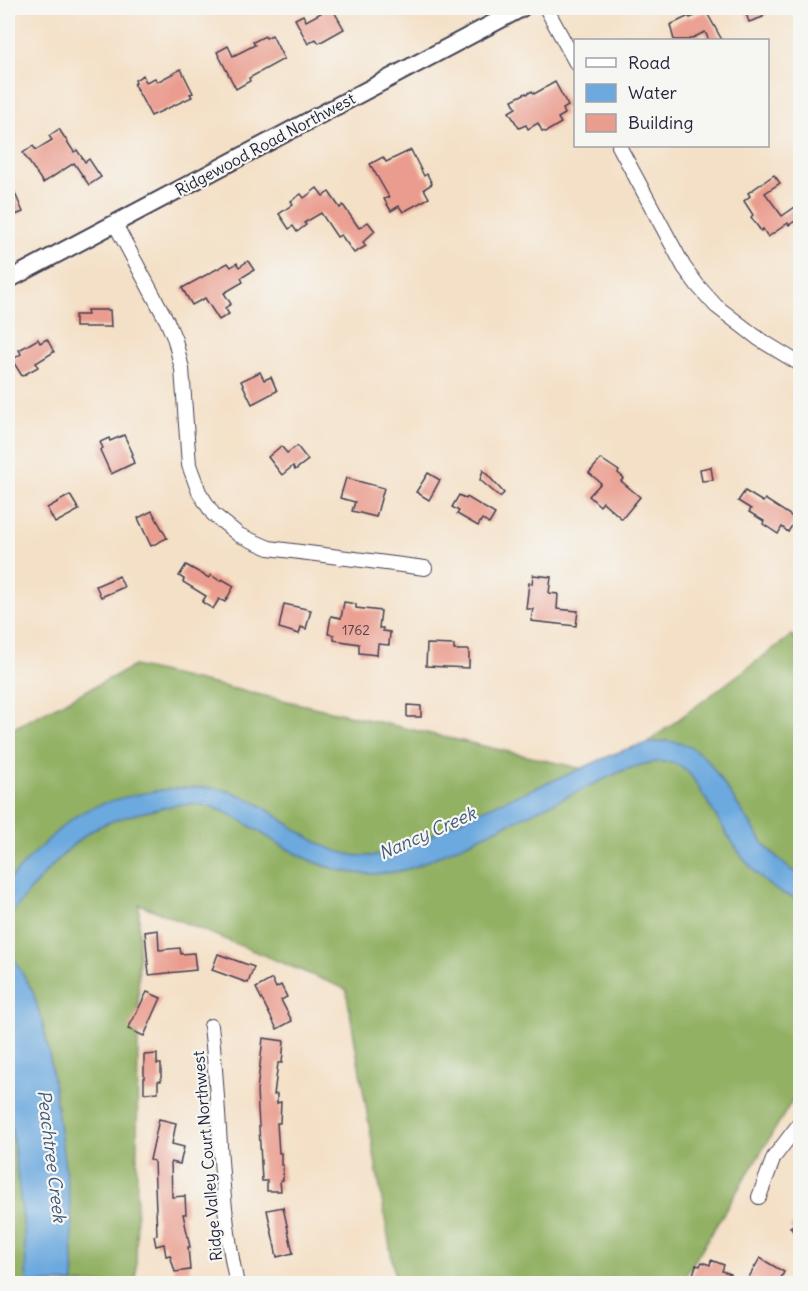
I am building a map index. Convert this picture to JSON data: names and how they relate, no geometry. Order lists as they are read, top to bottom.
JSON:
{
  "streets": {
    "street": ["Ridgewood Road Northwest", "Ridge Valley Court Northwest"]
  },
  "water": ["Nancy Creek", "Peachtree Creek"],
  "house_numbers": ["1762"],
  "legend": ["Road", "Water", "Building"]
}
